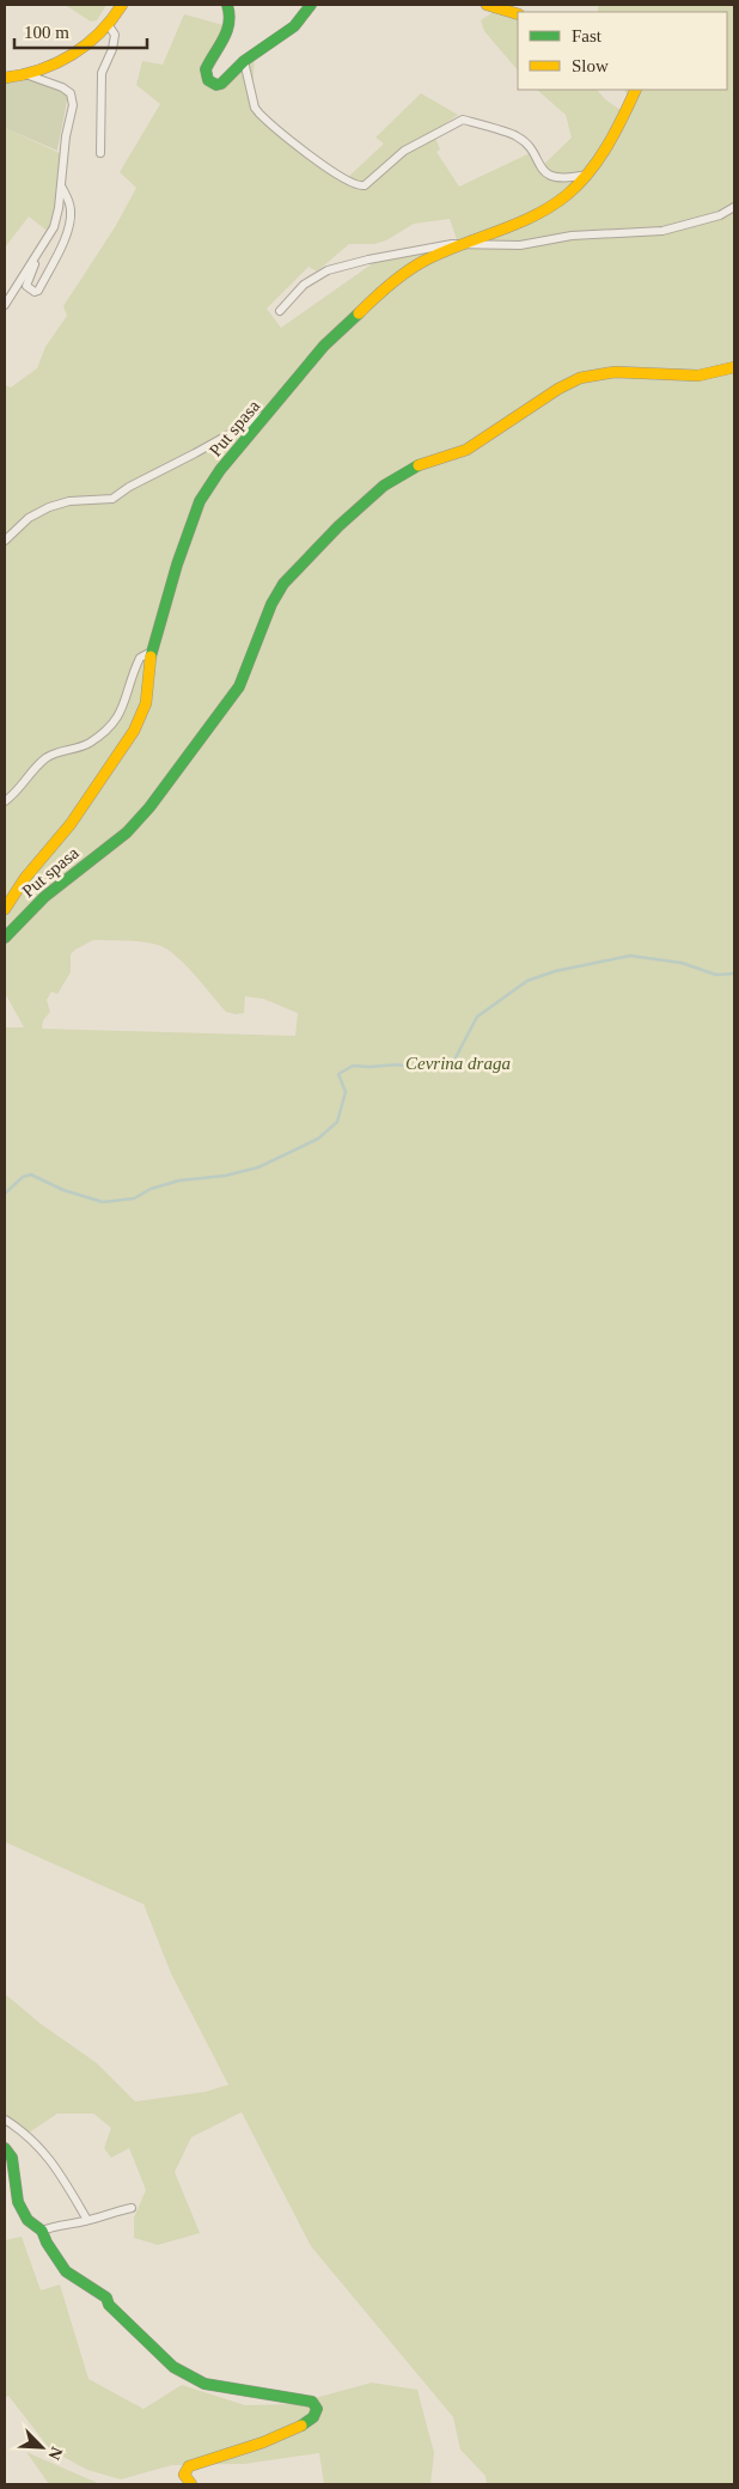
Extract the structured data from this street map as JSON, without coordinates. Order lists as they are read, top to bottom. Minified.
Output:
{"streets":{"street":["Put spasa"]},"parks":["Cevrina draga"],"legend":["Fast","Slow"],"scale_bar":"100 m","north":"bottom right"}
